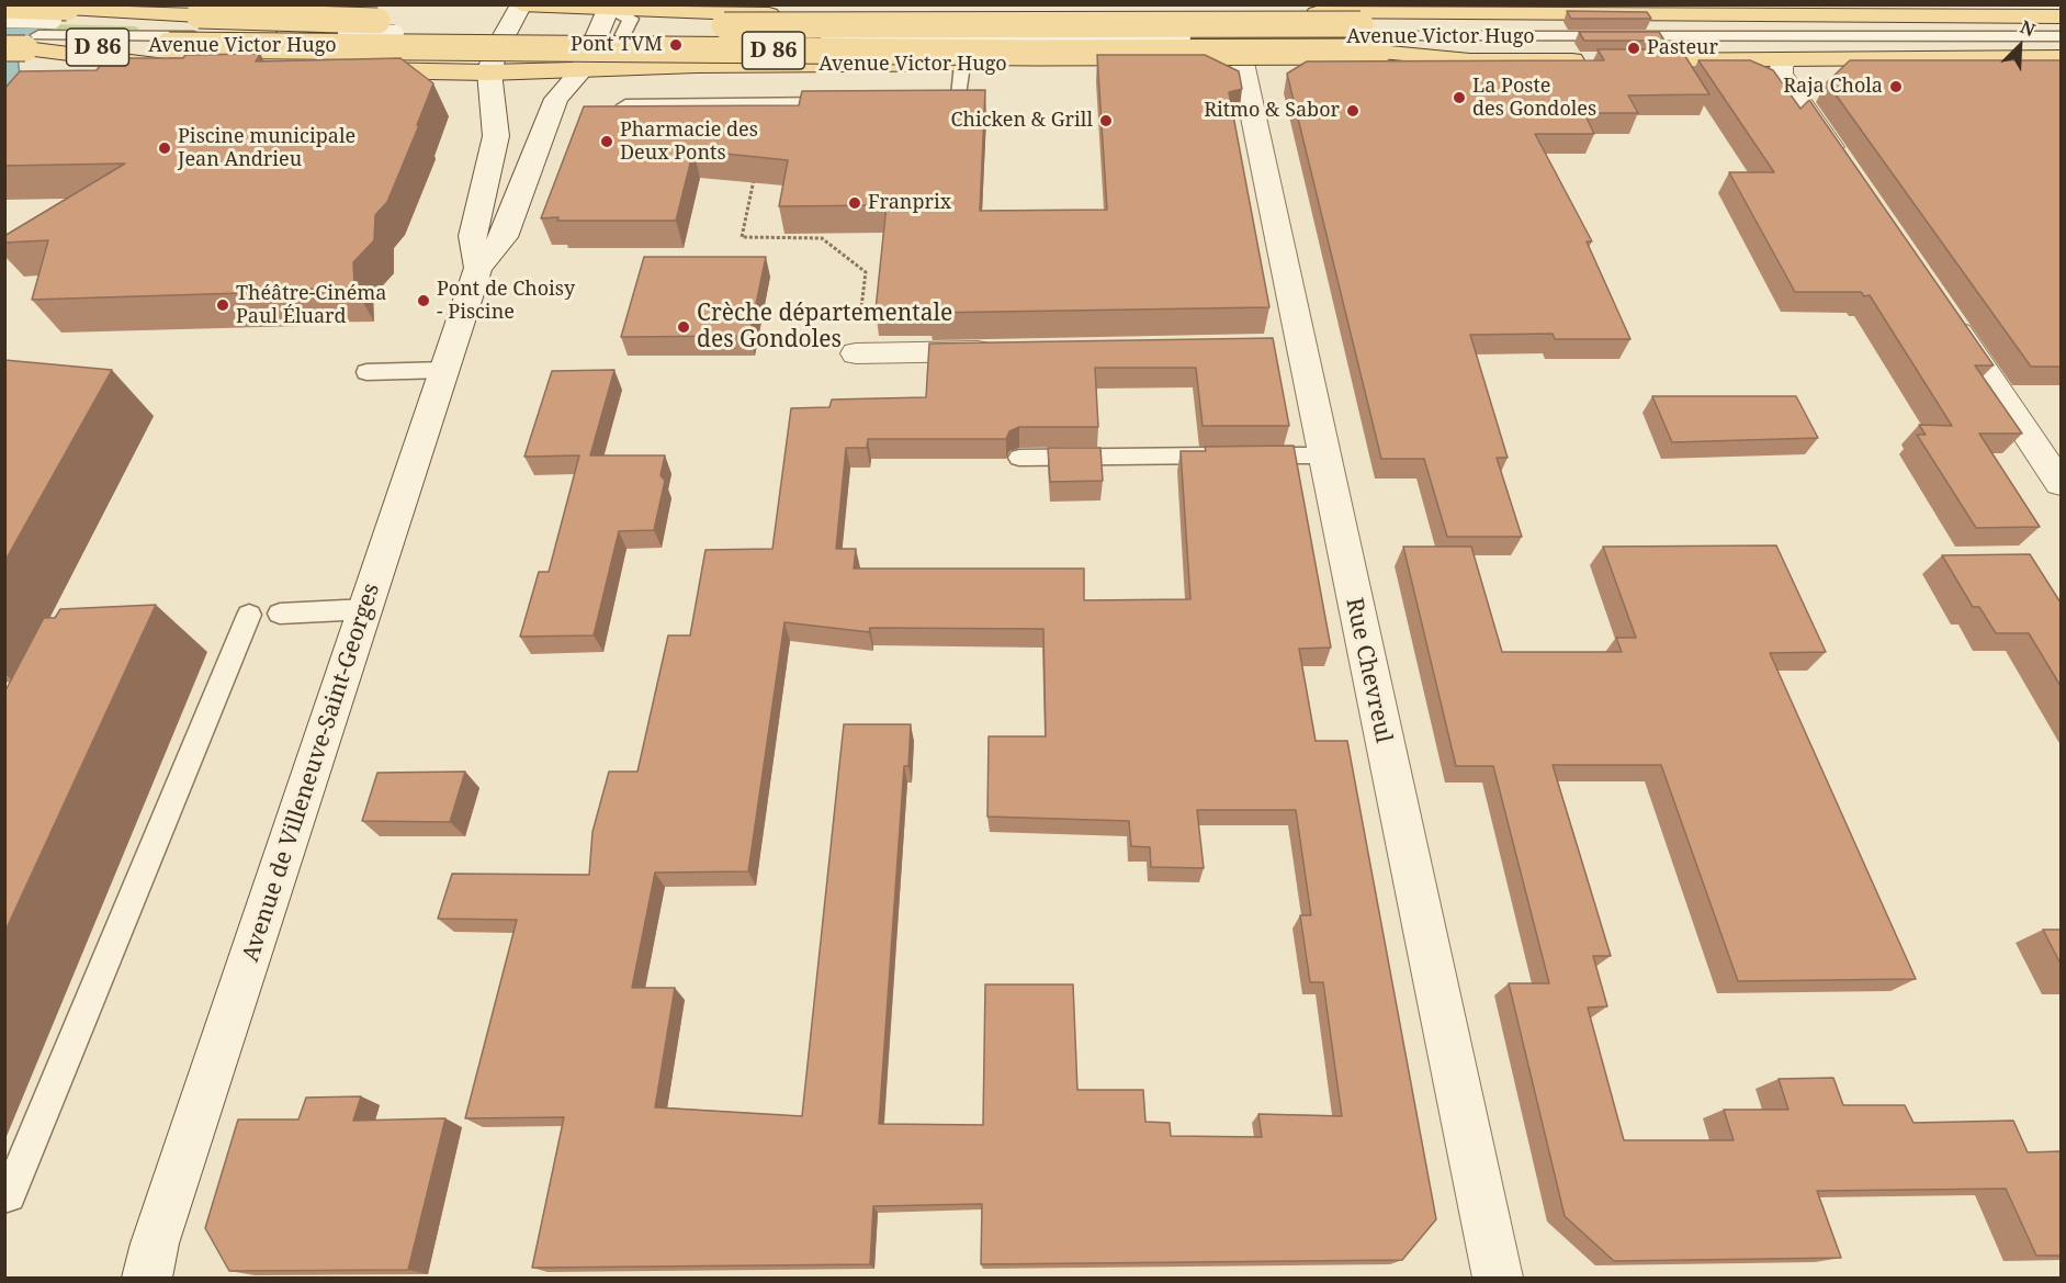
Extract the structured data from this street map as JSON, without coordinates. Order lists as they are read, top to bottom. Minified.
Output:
{"streets":{"main road":["Avenue Victor Hugo","D 86","Rue Chevreul","Avenue de Villeneuve-Saint-Georges"]},"crossings":[["Avenue Victor Hugo","D 86"],["Avenue Victor Hugo","Rue Chevreul"],["Avenue Victor Hugo","Avenue de Villeneuve-Saint-Georges"]],"places":["Pont TVM","Pasteur","Raja Chola","La Poste des Gondoles","Ritmo & Sabor","Chicken & Grill","Pharmacie des Deux Ponts","Piscine municipale Jean Andrieu","Franprix","Pont de Choisy - Piscine","Théâtre-Cinéma Paul Éluard","Crèche départementale des Gondoles"],"north":"top right"}
